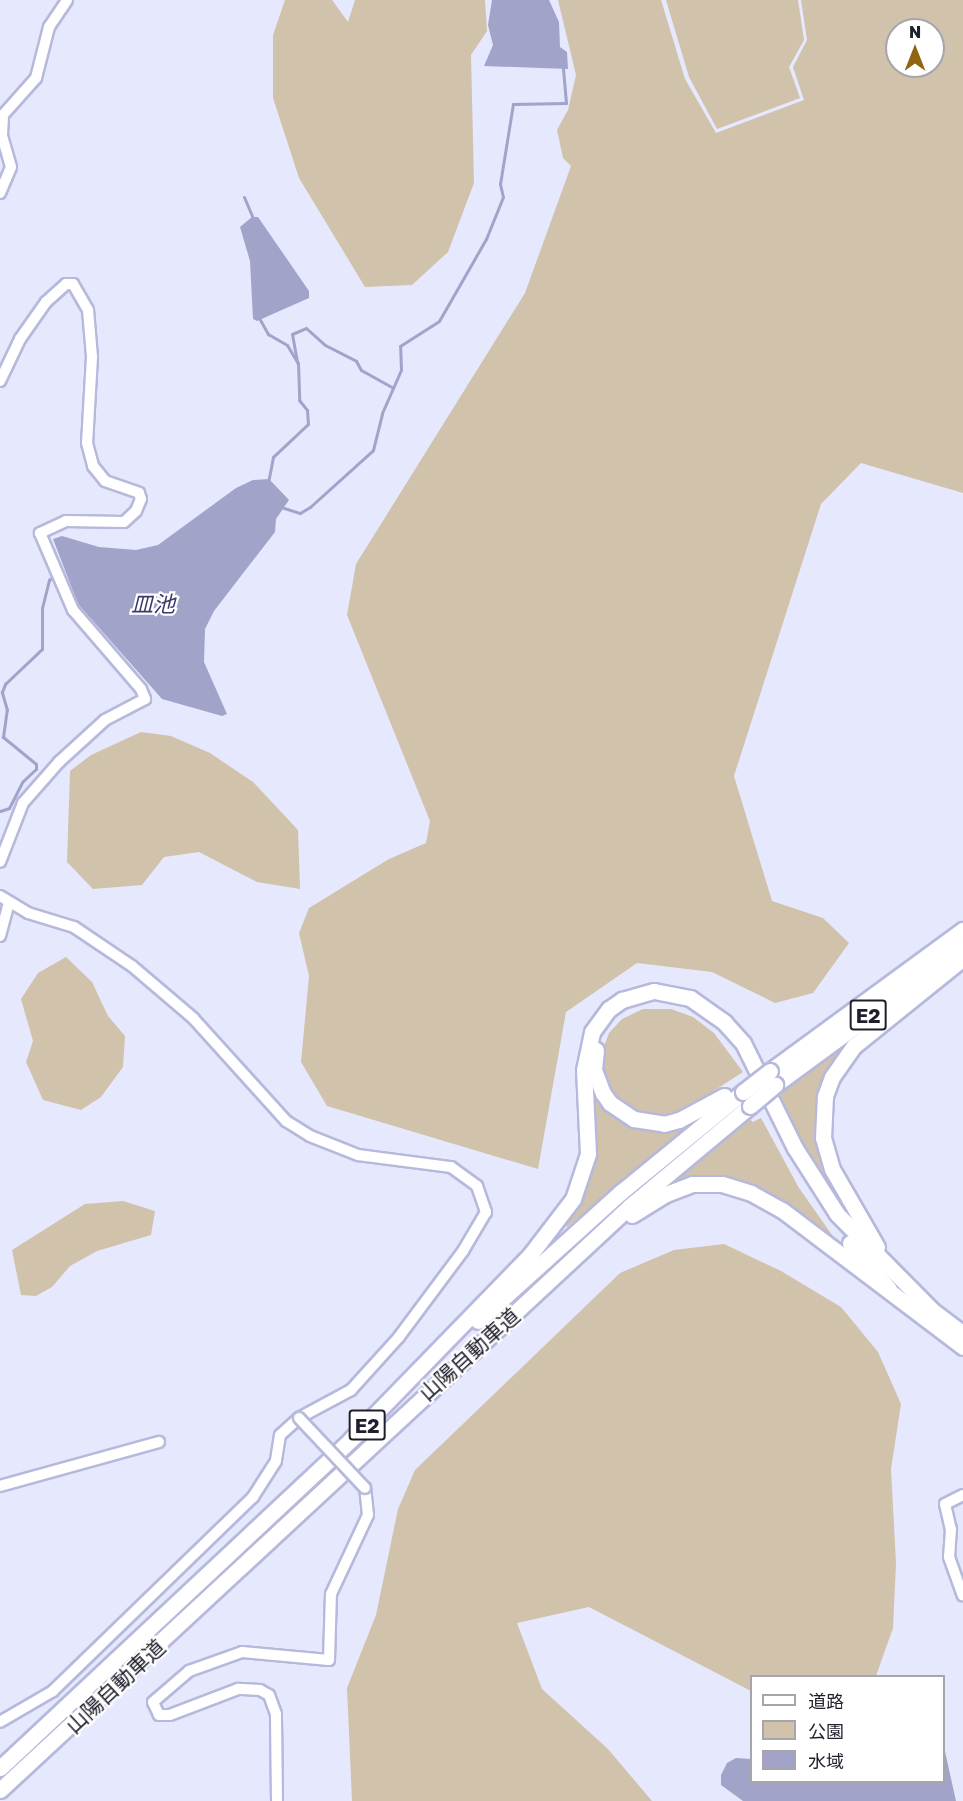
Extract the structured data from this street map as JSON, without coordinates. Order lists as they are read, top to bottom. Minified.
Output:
{"streets":{"highway":["E2","山陽自動車道"]},"water":["皿池"],"legend":["道路","公園","水域"],"north":"top"}
